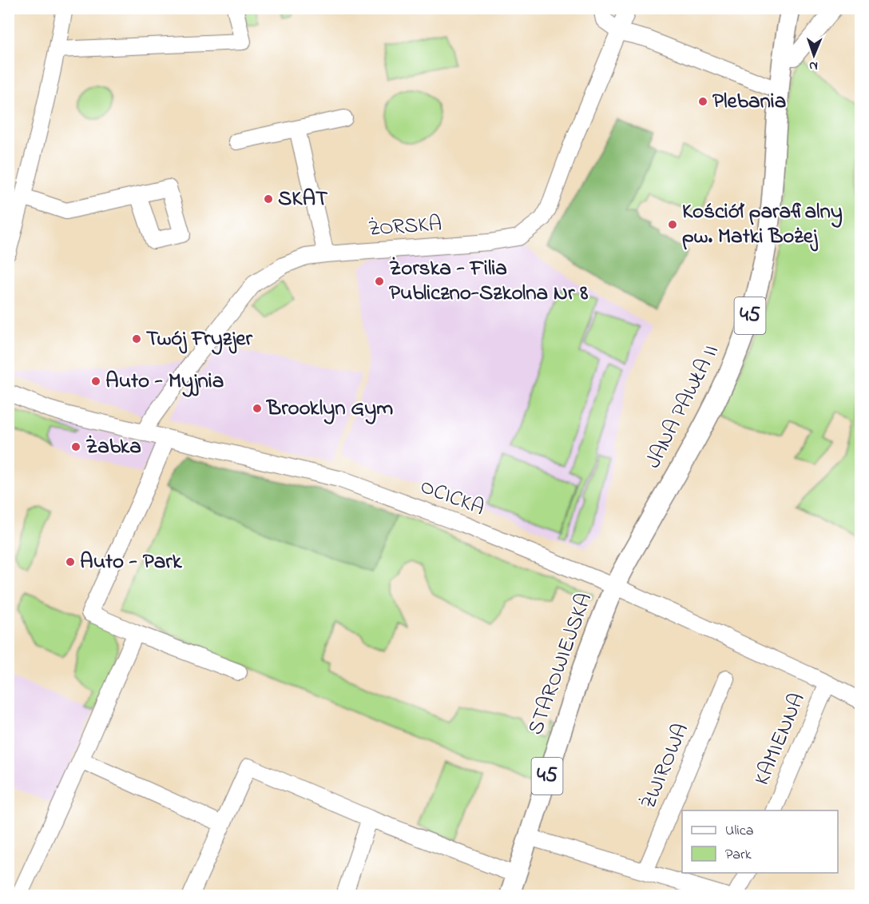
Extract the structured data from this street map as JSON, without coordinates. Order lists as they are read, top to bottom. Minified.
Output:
{"streets":{"main road":["45","JANA PAWŁA II","STAROWIEJSKA"],"street":["ŻORSKA","OCICKA","KAMIENNA","ŻWIROWA"]},"crossings":[["ŻORSKA","OCICKA"],["JANA PAWŁA II","OCICKA"],["JANA PAWŁA II","STAROWIEJSKA"],["OCICKA","STAROWIEJSKA"],["OCICKA","KAMIENNA"]],"places":["Plebania","SKAT","Kościół parafialny pw. Matki Bożej","Żorska - Filia Publiczno-Szkolna Nr 8","Twój Fryzjer","Auto - Myjnia","Brooklyn Gym","Żabka","Auto - Park"],"legend":["Ulica","Park"],"north":"bottom"}
